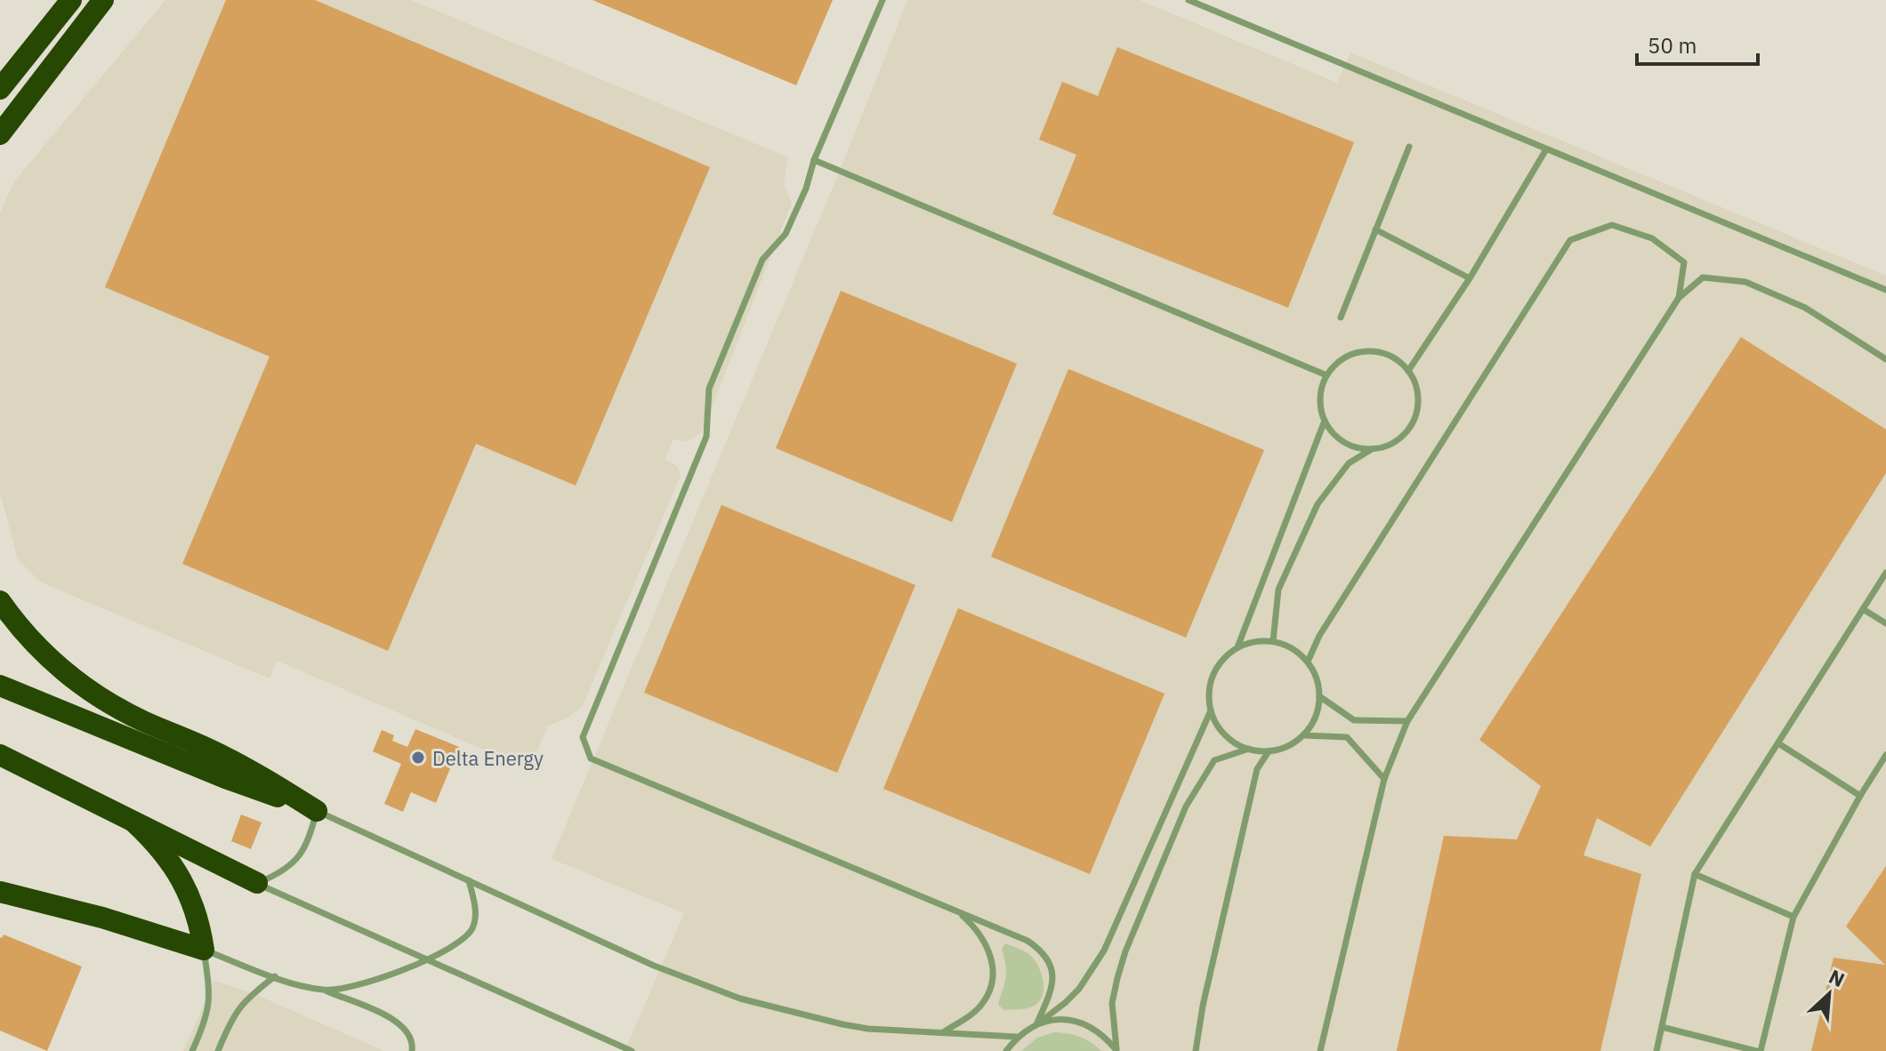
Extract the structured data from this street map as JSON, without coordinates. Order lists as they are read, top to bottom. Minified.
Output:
{"places":["Delta Energy"],"scale_bar":"50 m","north":"top right"}
